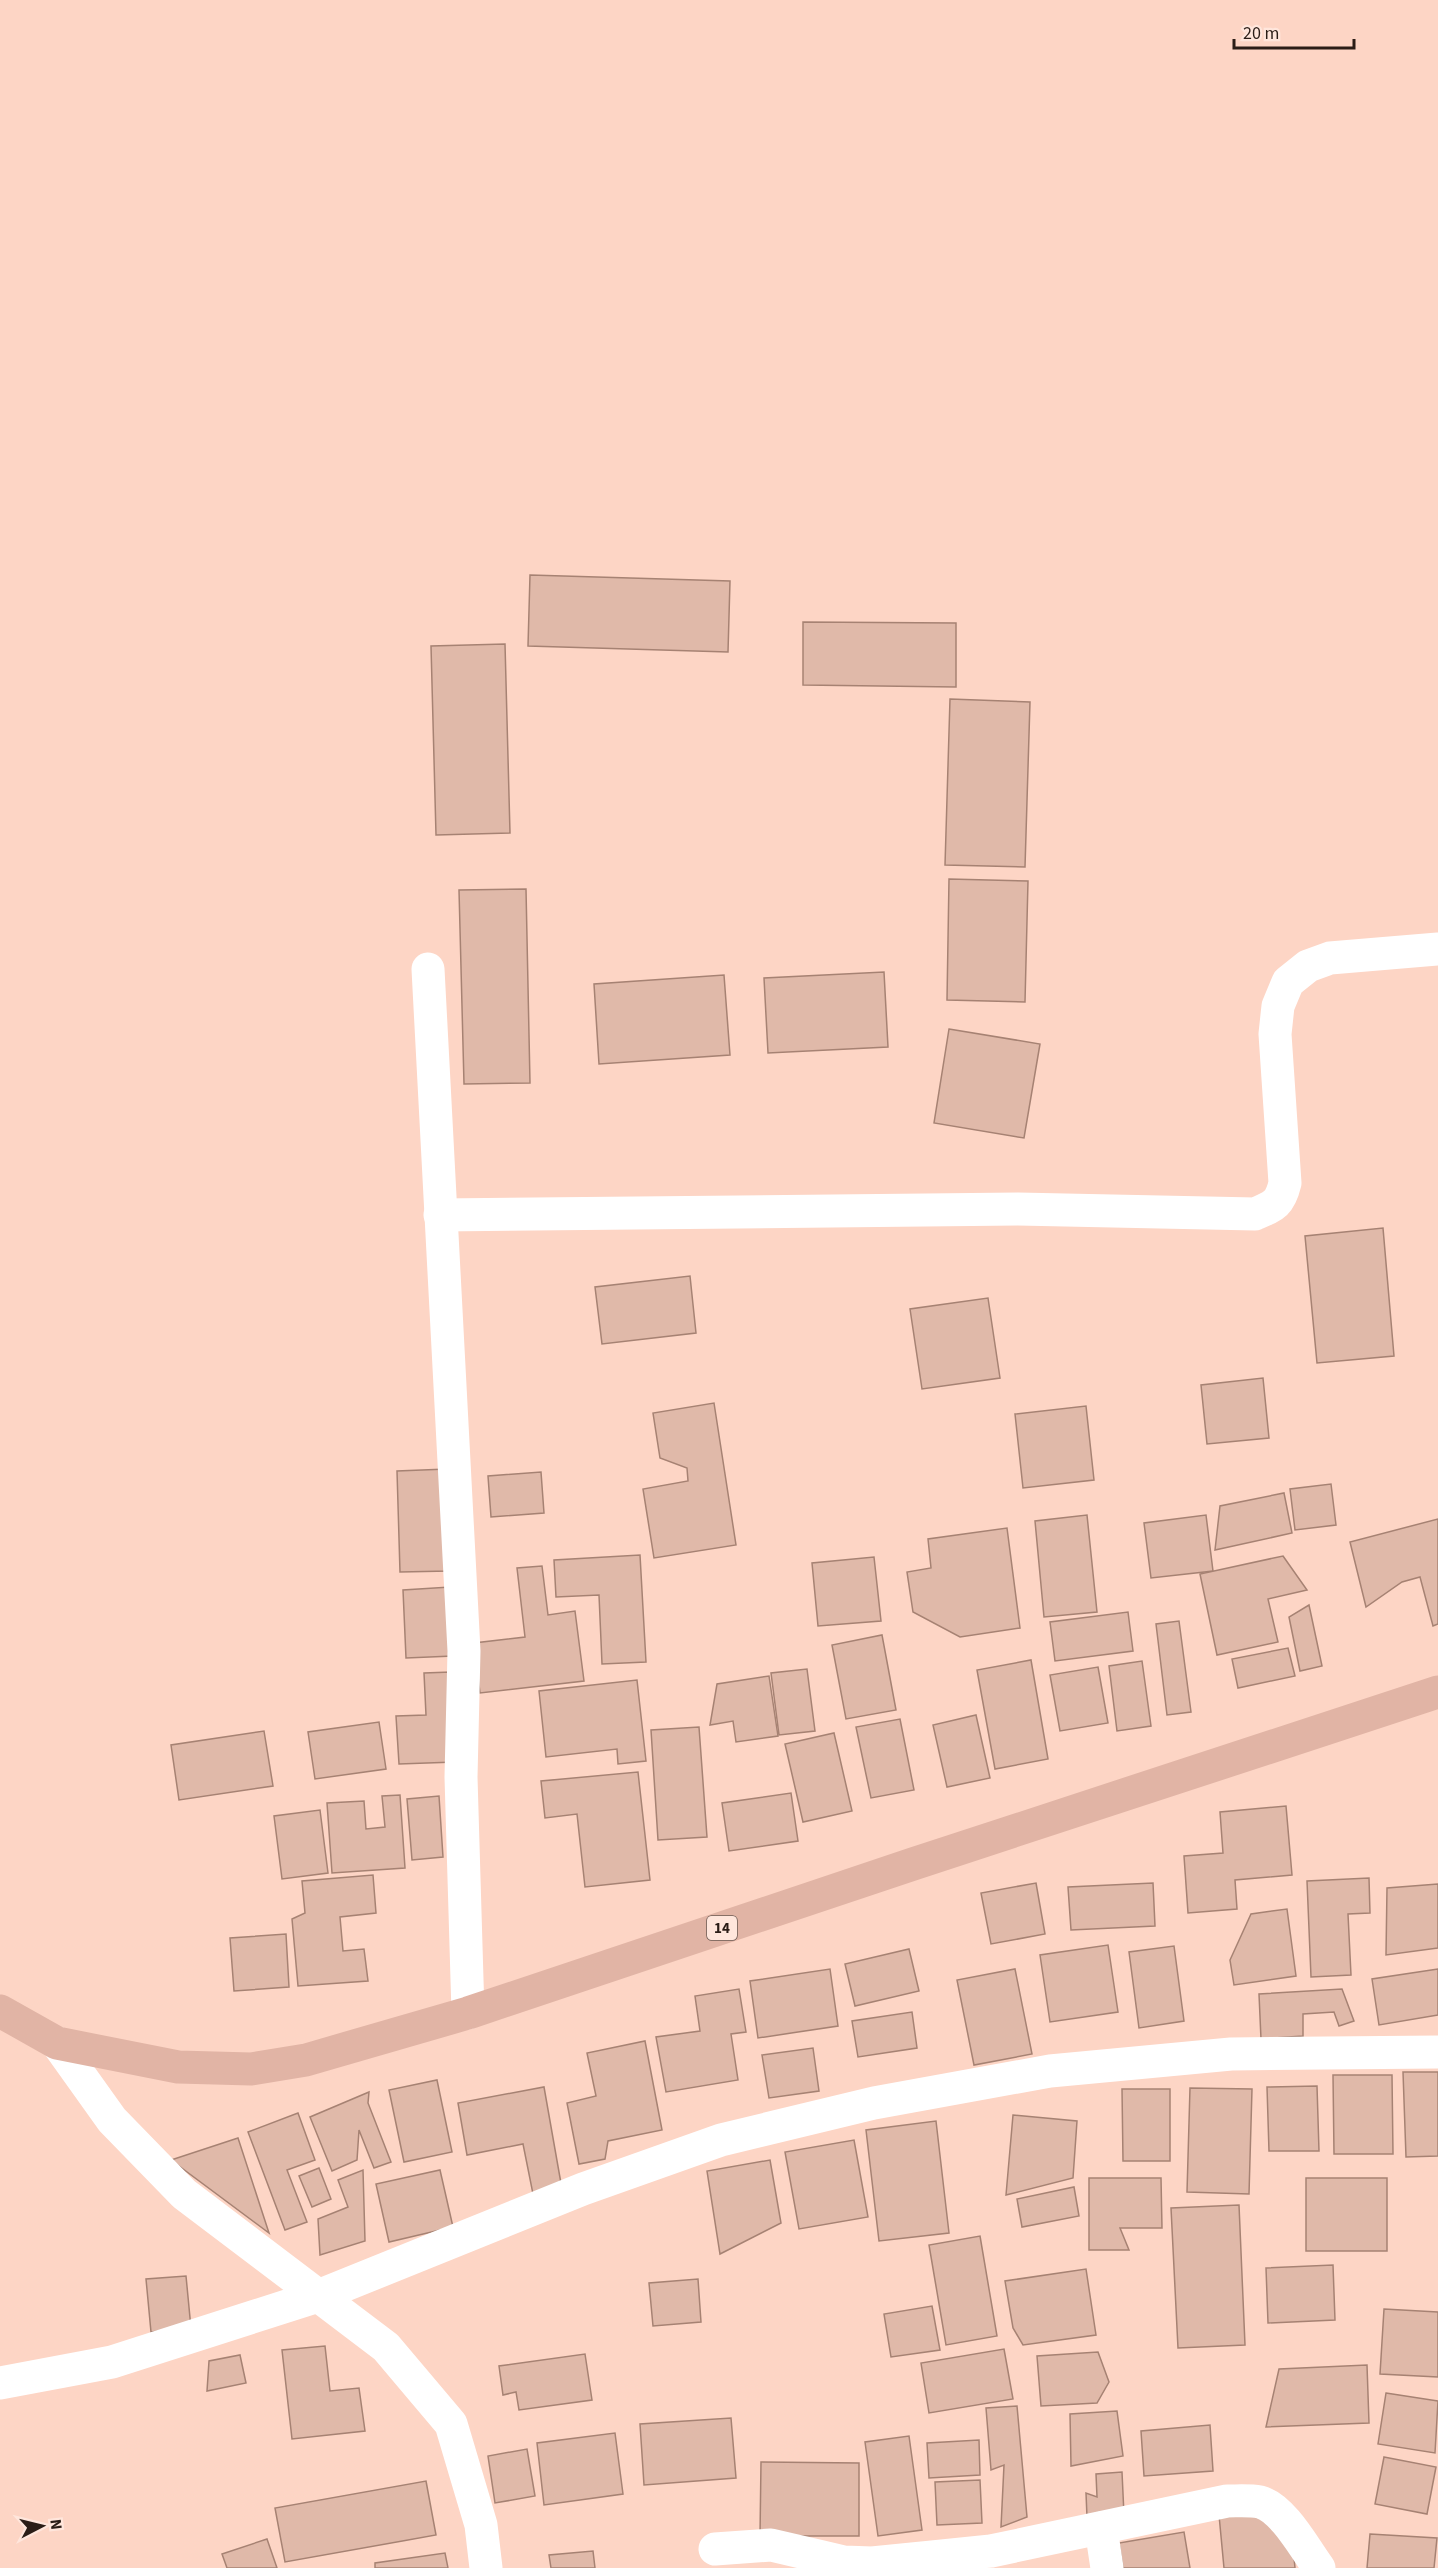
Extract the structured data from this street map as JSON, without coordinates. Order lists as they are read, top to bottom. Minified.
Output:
{"streets":{"highway":["14"]},"scale_bar":"20 m","north":"right"}
